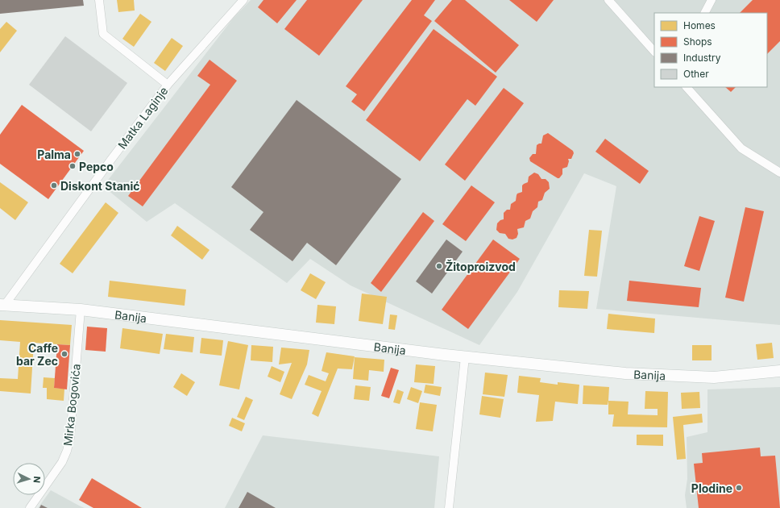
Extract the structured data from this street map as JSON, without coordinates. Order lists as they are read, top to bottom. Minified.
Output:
{"streets":{"main road":["Banija"],"street":["Matka Laginje","Mirka Bogovića"]},"crossings":[["Matka Laginje","Banija"],["Banija","Mirka Bogovića"]],"places":["Palma","Pepco","Diskont Stanić","Žitoproizvod","Caffe bar Zec","Plodine"],"legend":["Homes","Shops","Industry","Other"],"north":"right"}
